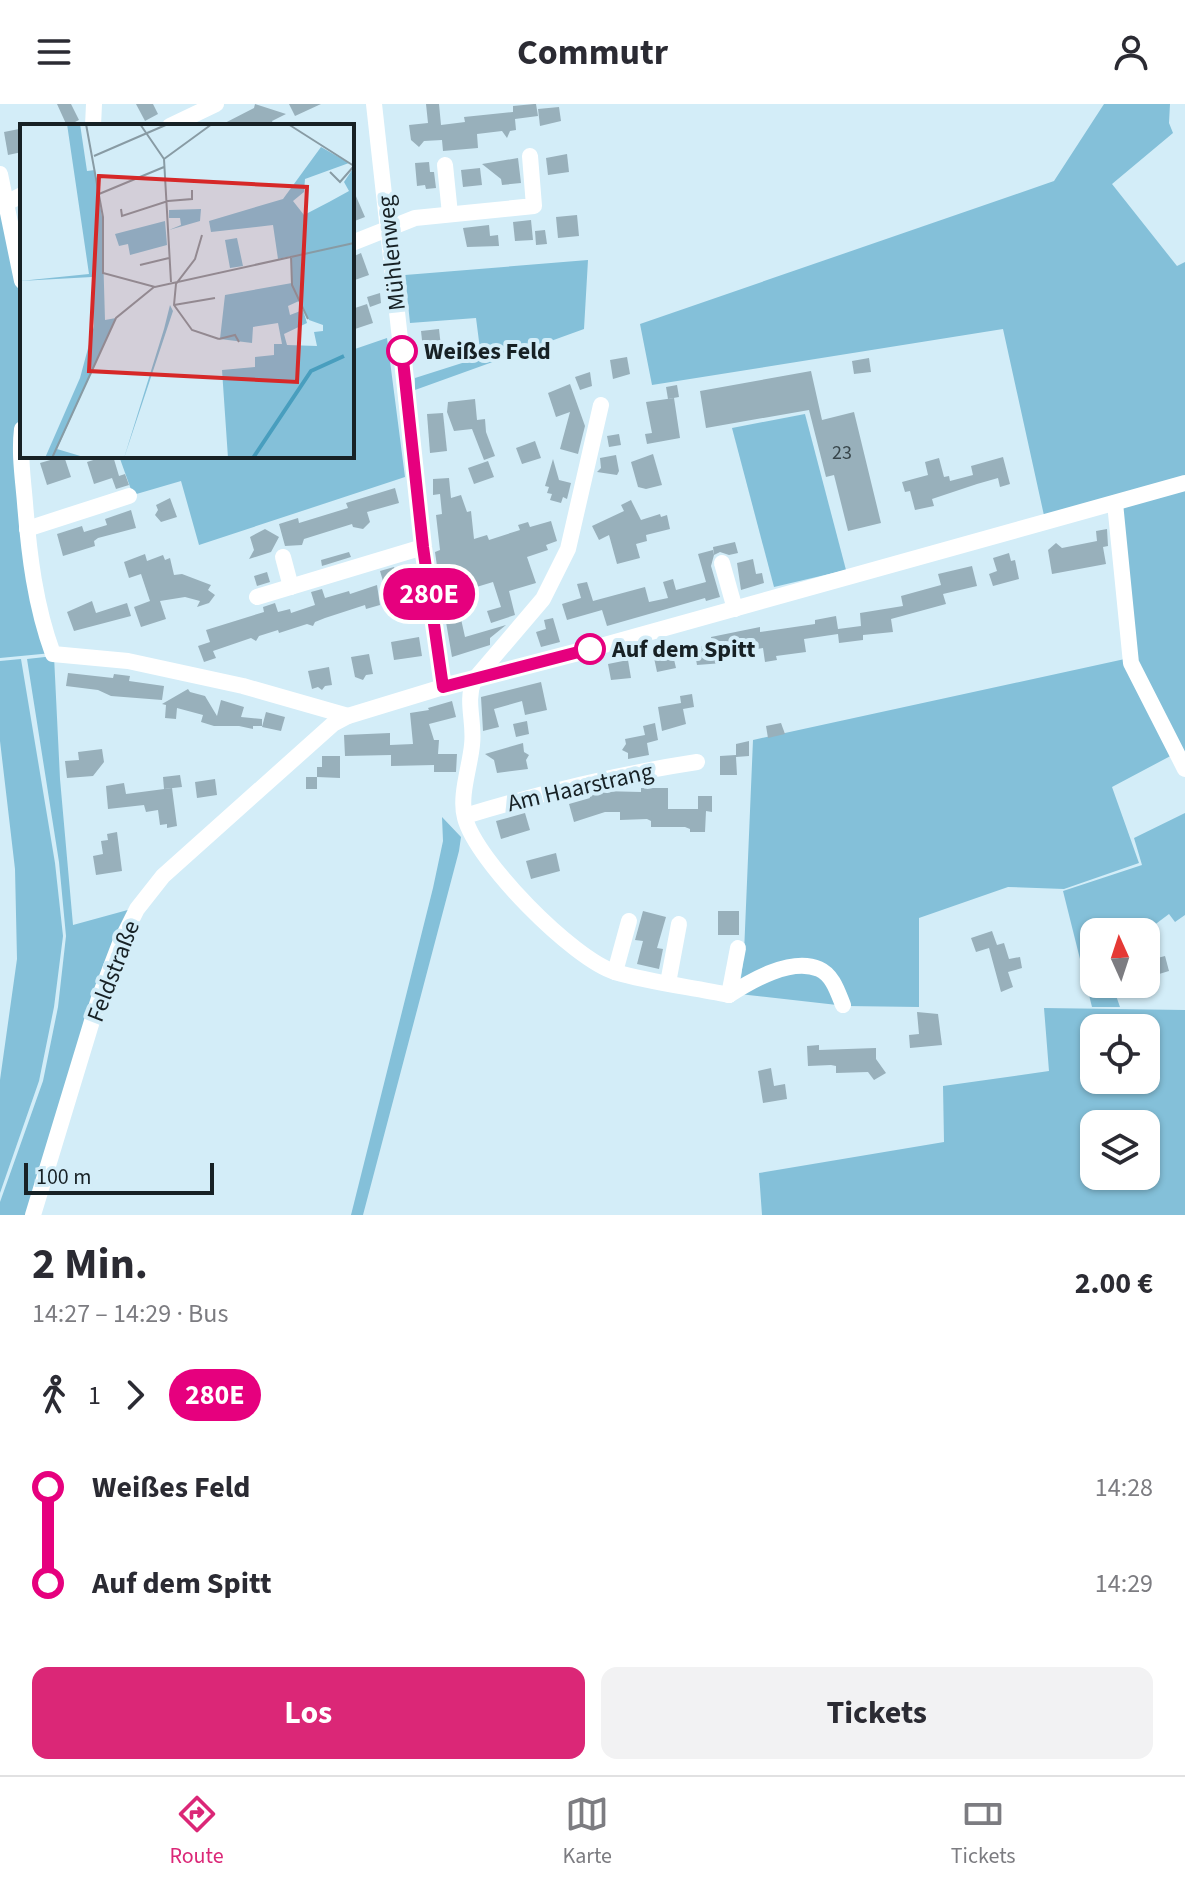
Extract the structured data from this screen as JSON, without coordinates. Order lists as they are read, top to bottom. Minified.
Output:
{"streets":{"street":["Mühlenweg","Am Haarstrang","Feldstraße"]},"places":["Weißes Feld","Auf dem Spitt"],"lines":["bus line 280E"],"house_numbers":["23"],"scale_bar":"100 m","north":"top","page":{"header":"Commutr","on_map":"280E","scale":"100 m","heading":["2 Min.","14:27 – 14:29 · Bus","2.00 €"],"legs":["1","280E"],"list":[{"name":"Weißes Feld","value":"14:28"},{"name":"Auf dem Spitt","value":"14:29"}],"buttons":["Los","Tickets"],"tabs":["Route","Karte","Tickets"]}}
